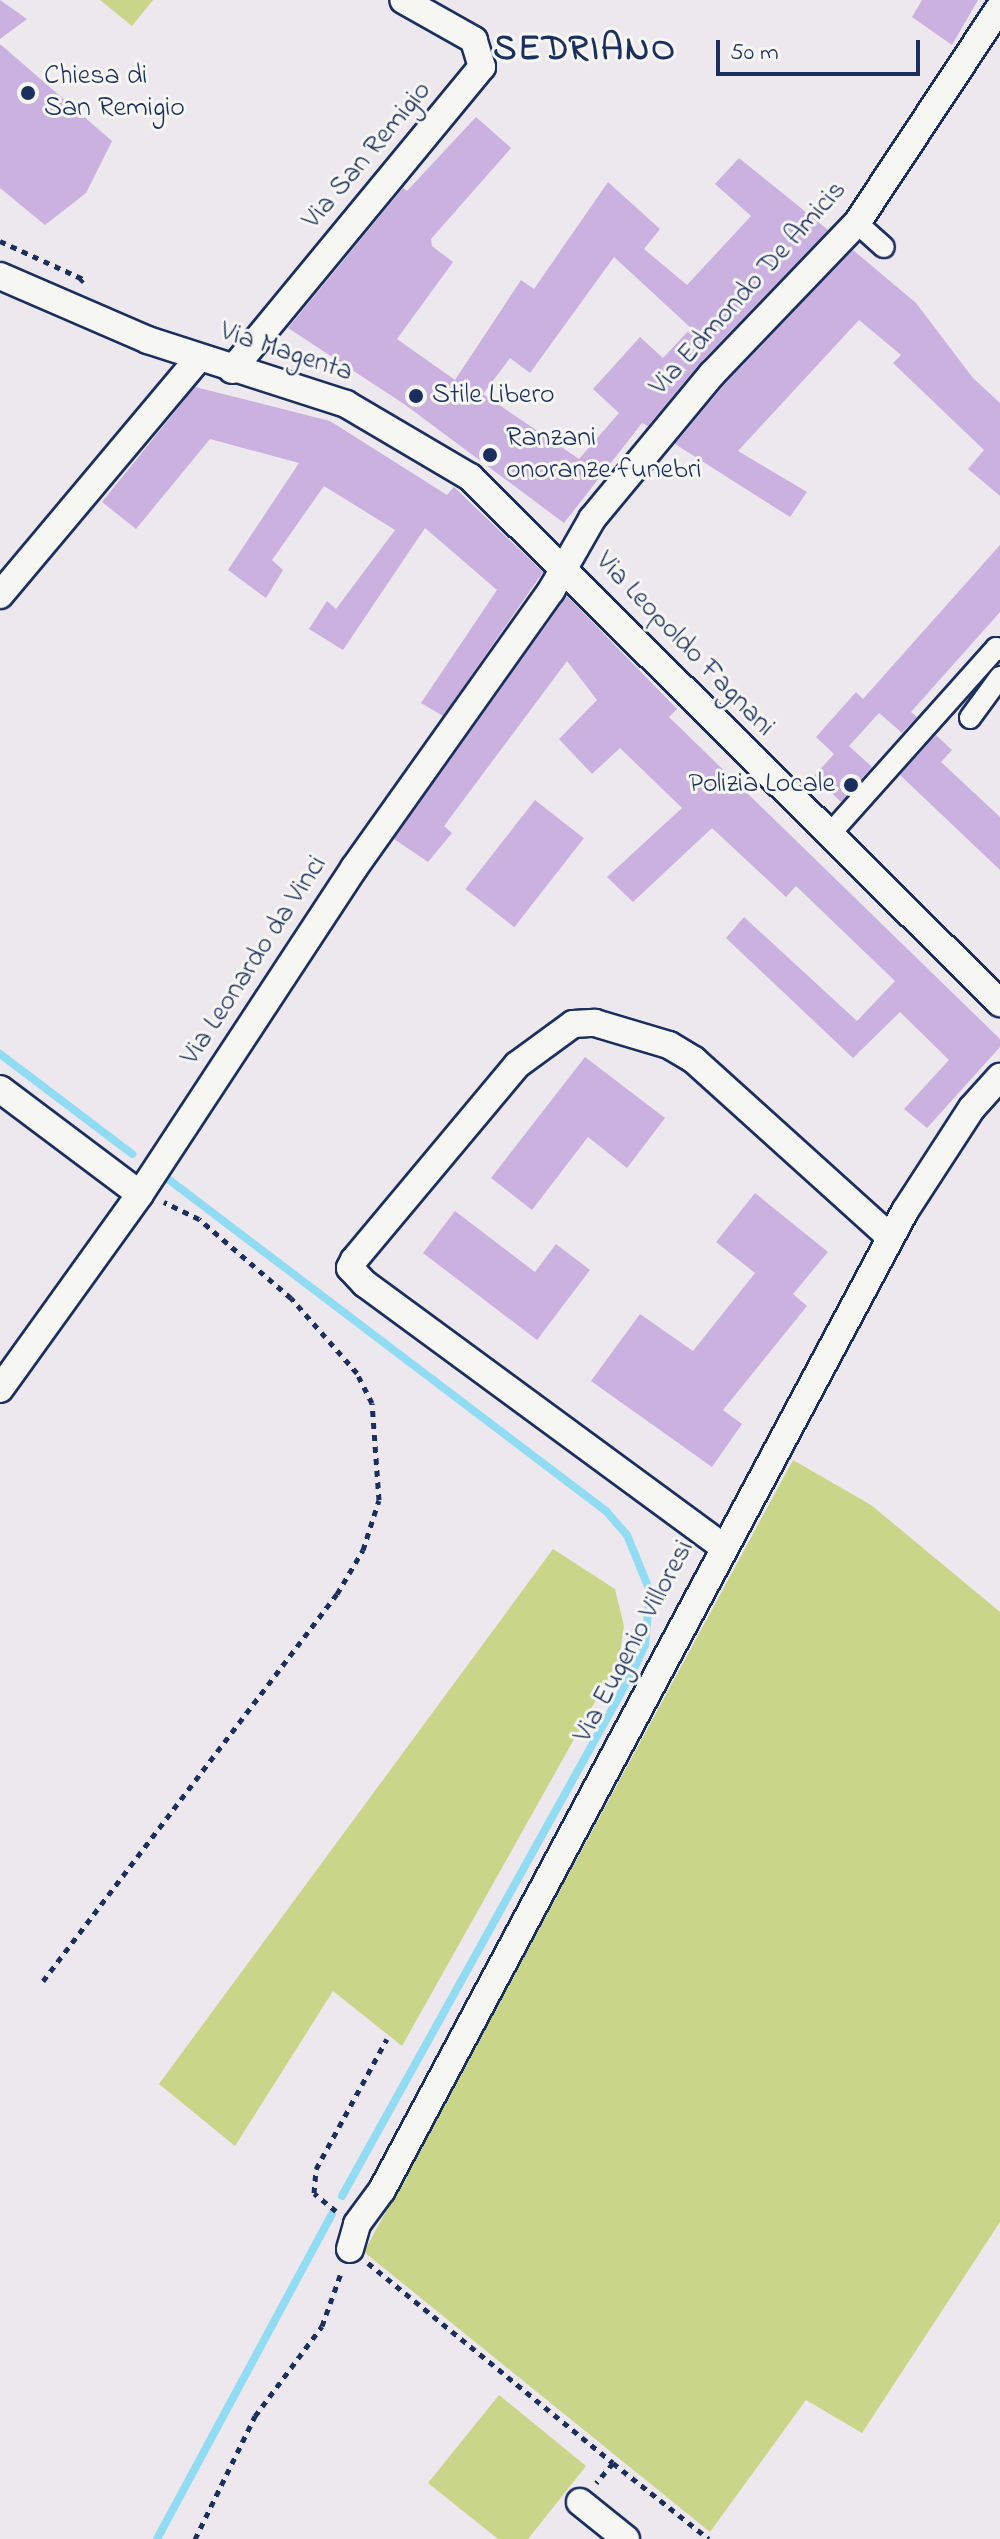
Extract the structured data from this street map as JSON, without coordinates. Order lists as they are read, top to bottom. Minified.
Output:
{"streets":{"street":["Via San Remigio","Via Edmondo De Amicis","Via Magenta","Via Leopoldo Fagnani","Via Leonardo da Vinci","Via Eugenio Villoresi"]},"crossings":[["Via San Remigio","Via Magenta"],["Via Edmondo De Amicis","Via Magenta"],["Via Edmondo De Amicis","Via Leopoldo Fagnani"],["Via Edmondo De Amicis","Via Leonardo da Vinci"],["Via Magenta","Via Leopoldo Fagnani"],["Via Magenta","Via Leonardo da Vinci"],["Via Leopoldo Fagnani","Via Leonardo da Vinci"]],"districts":["SEDRIANO"],"places":["Chiesa di San Remigio","Stile Libero","Ranzani onoranze funebri","Polizia Locale"],"scale_bar":"50 m"}
